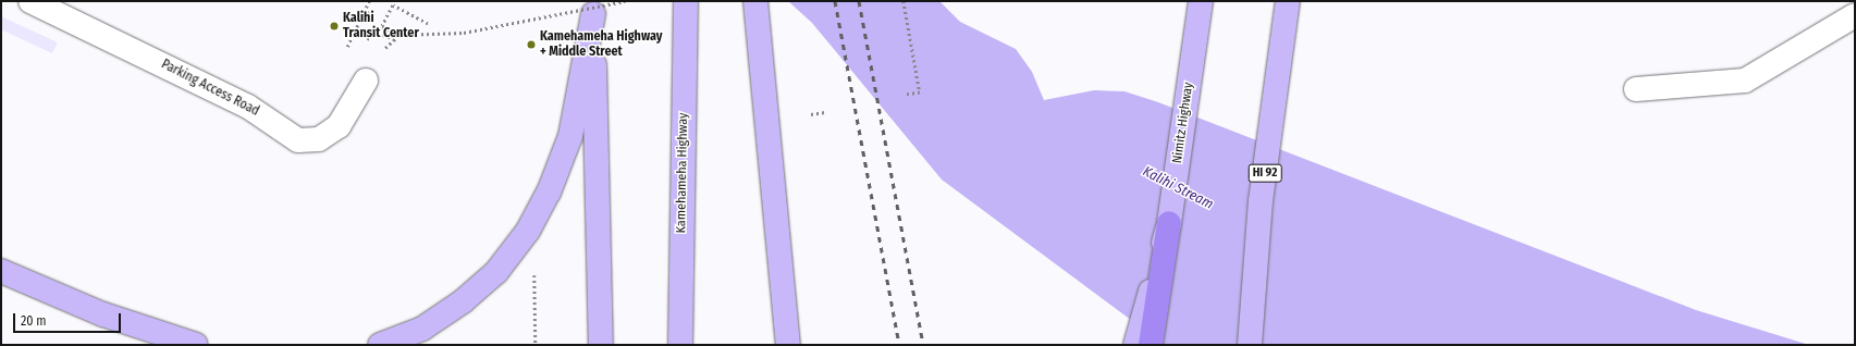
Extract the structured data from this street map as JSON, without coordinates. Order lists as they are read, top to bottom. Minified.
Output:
{"streets":{"main road":["Nimitz Highway","Kamehameha Highway","HI 92"],"lane":["Parking Access Road"]},"water":["Kalihi Stream"],"places":["Kalihi Transit Center","Kamehameha Highway + Middle Street"],"scale_bar":"20 m"}
